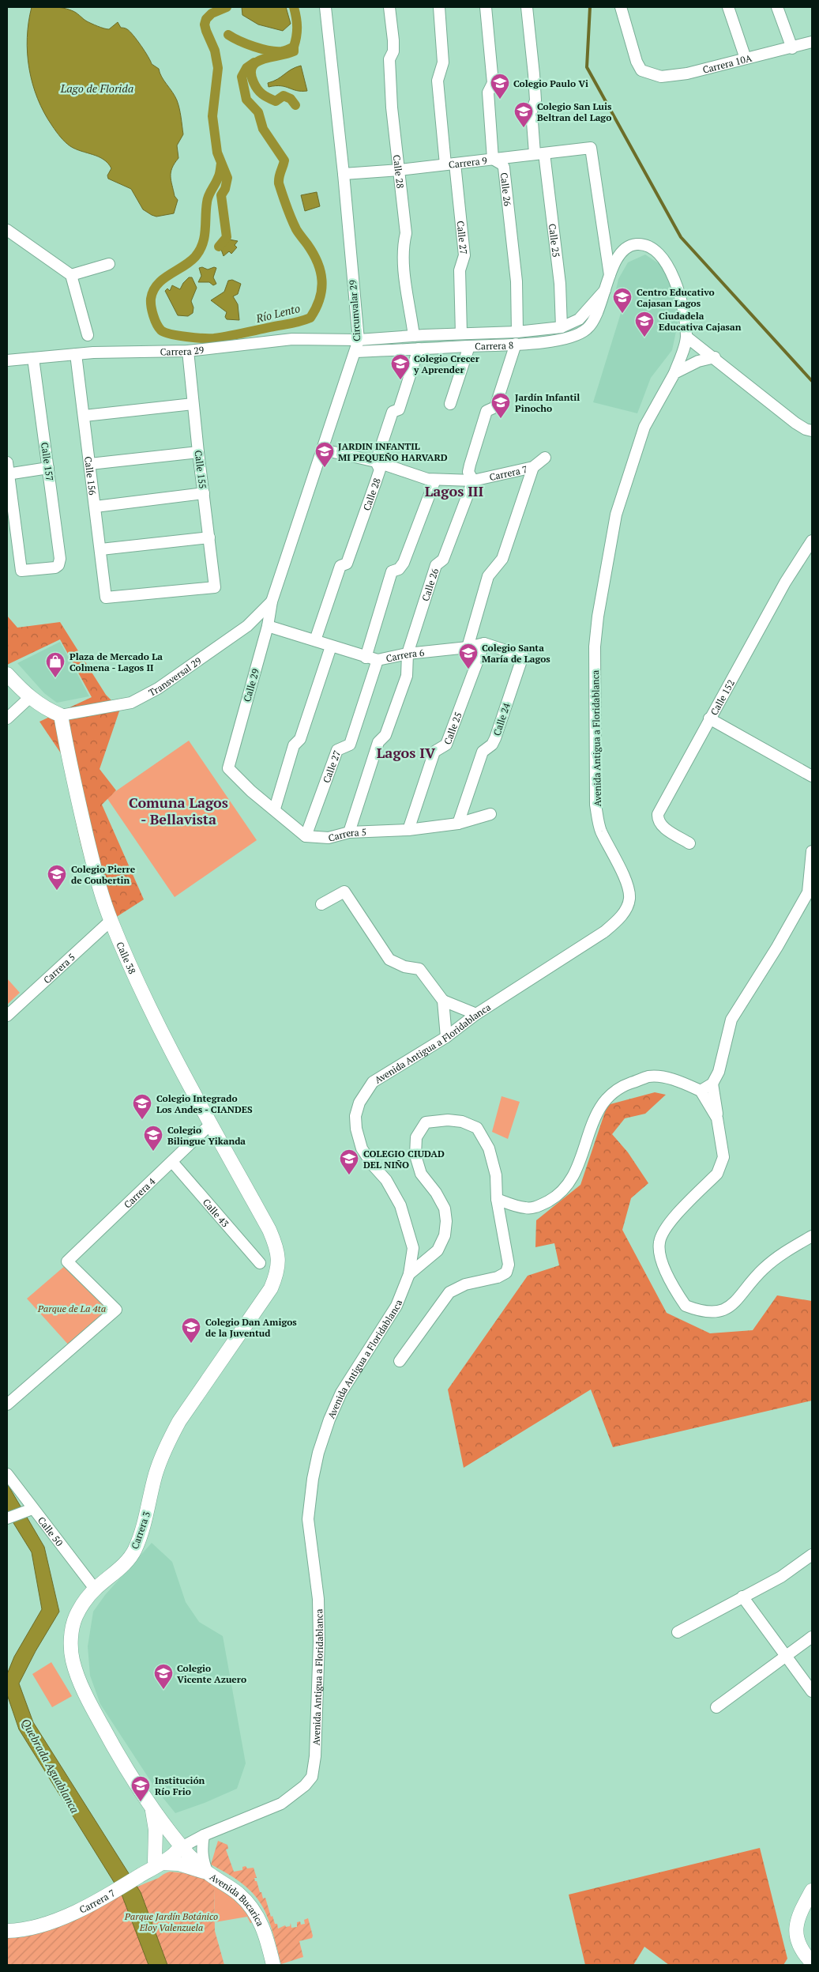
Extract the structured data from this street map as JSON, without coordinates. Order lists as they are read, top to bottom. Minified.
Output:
{"streets":{"main road":["Carrera 7","Calle 38","Carrera 3","Avenida Bucarica"],"street":["Carrera 10A","Carrera 9","Calle 28","Calle 26","Calle 27","Calle 25","Circunvalar 29","Carrera 8","Carrera 29","Calle 157","Calle 155","Calle 156","Carrera 6","Transversal 29","Calle 29","Calle 152","Calle 24","Avenida Antigua a Floridablanca","Carrera 5","Carrera 4","Calle 43","Calle 50"]},"crossings":[["Carrera 9","Calle 28"],["Carrera 9","Calle 26"],["Carrera 9","Calle 27"],["Carrera 9","Calle 25"],["Carrera 9","Circunvalar 29"],["Carrera 9","Carrera 8"],["Calle 28","Carrera 8"],["Calle 28","Carrera 7"],["Calle 28","Carrera 6"],["Calle 26","Carrera 8"],["Calle 26","Carrera 7"],["Calle 26","Carrera 6"],["Calle 26","Carrera 5"],["Calle 27","Carrera 8"],["Calle 27","Carrera 6"],["Calle 27","Carrera 5"],["Calle 25","Carrera 8"],["Calle 25","Carrera 6"],["Calle 25","Calle 24"],["Calle 25","Carrera 5"],["Circunvalar 29","Carrera 8"],["Circunvalar 29","Carrera 29"],["Circunvalar 29","Carrera 7"],["Circunvalar 29","Transversal 29"],["Circunvalar 29","Calle 29"],["Carrera 8","Carrera 29"],["Carrera 8","Avenida Antigua a Floridablanca"],["Carrera 29","Calle 157"],["Carrera 29","Calle 155"],["Carrera 29","Calle 156"],["Calle 155","Calle 156"],["Carrera 7","Avenida Antigua a Floridablanca"],["Carrera 7","Carrera 3"],["Carrera 7","Avenida Bucarica"],["Carrera 6","Calle 29"],["Carrera 6","Calle 24"],["Transversal 29","Calle 29"],["Transversal 29","Calle 38"],["Calle 24","Carrera 5"],["Avenida Antigua a Floridablanca","Carrera 3"],["Avenida Antigua a Floridablanca","Avenida Bucarica"],["Carrera 5","Calle 38"],["Calle 38","Carrera 4"],["Calle 38","Carrera 3"],["Carrera 4","Calle 43"],["Carrera 3","Calle 50"],["Carrera 3","Avenida Bucarica"]],"districts":["Lagos III","Lagos IV","Comuna Lagos - Bellavista"],"water":["Lago de Florida","Río Lento","Quebrada Aguablanca"],"parks":["Parque de La 4ta","Parque Jardín Botánico Eloy Valenzuela"],"places":{"school or university":["Colegio Paulo Vi","Colegio San Luis Beltran del Lago","Centro Educativo Cajasan Lagos","Ciudadela Educativa Cajasan","Colegio Crecer y Aprender","Jardín Infantil Pinocho","JARDIN INFANTIL MI PEQUEÑO HARVARD","Colegio Santa María de Lagos","Colegio Pierre de Coubertin","Colegio Integrado Los Andes - CIANDES","Colegio Bilingue Yikanda","COLEGIO CIUDAD DEL NIÑO","Colegio Dan Amigos de la Juventud","Colegio Vicente Azuero","Institución Río Frio"],"shop":["Plaza de Mercado La Colmena - Lagos II"]}}
